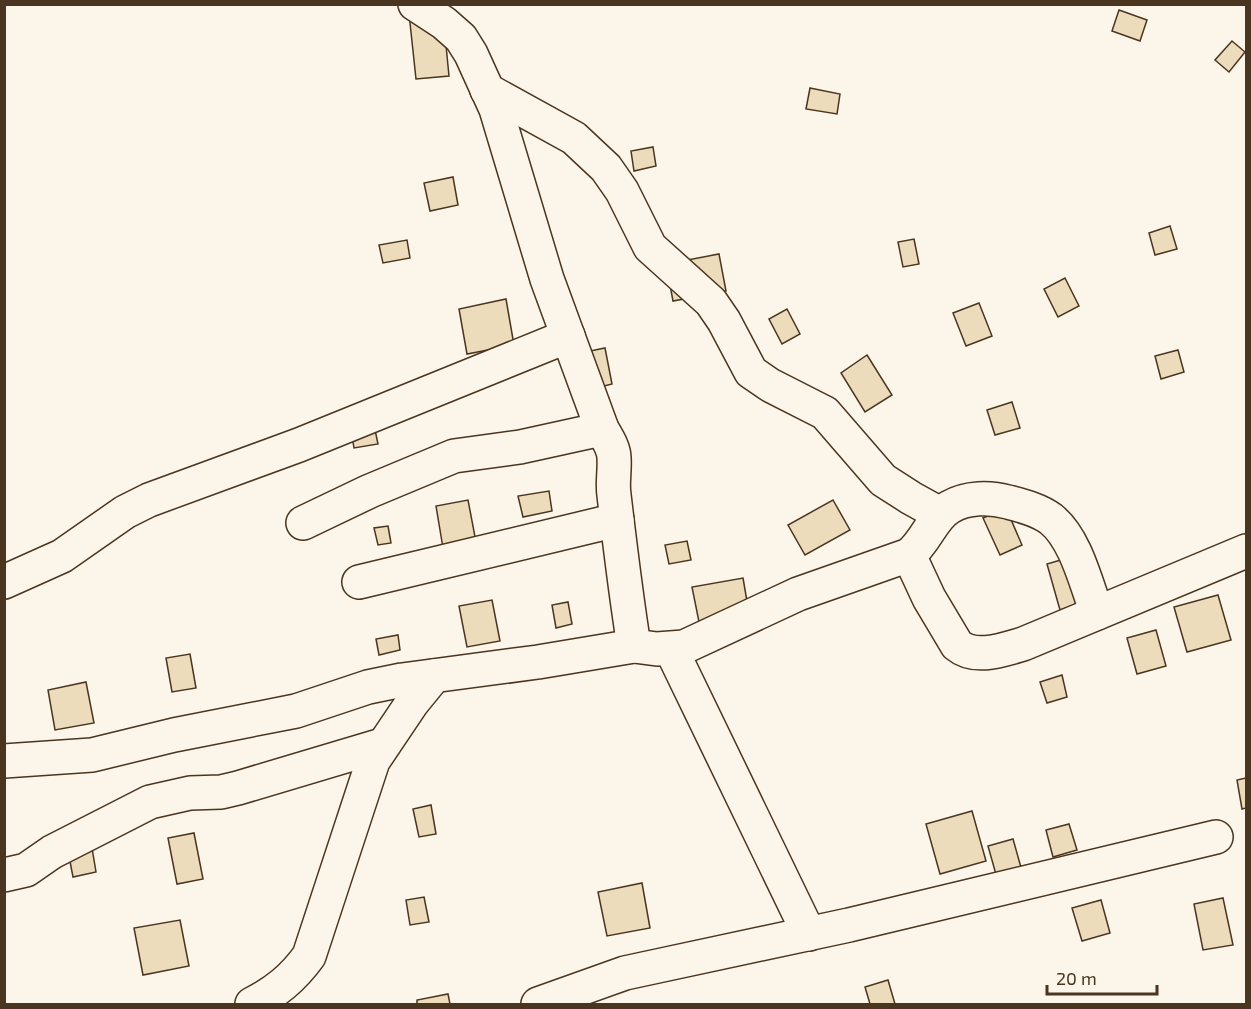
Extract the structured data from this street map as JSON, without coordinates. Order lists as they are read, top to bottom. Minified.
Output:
{"scale_bar":"20 m"}
